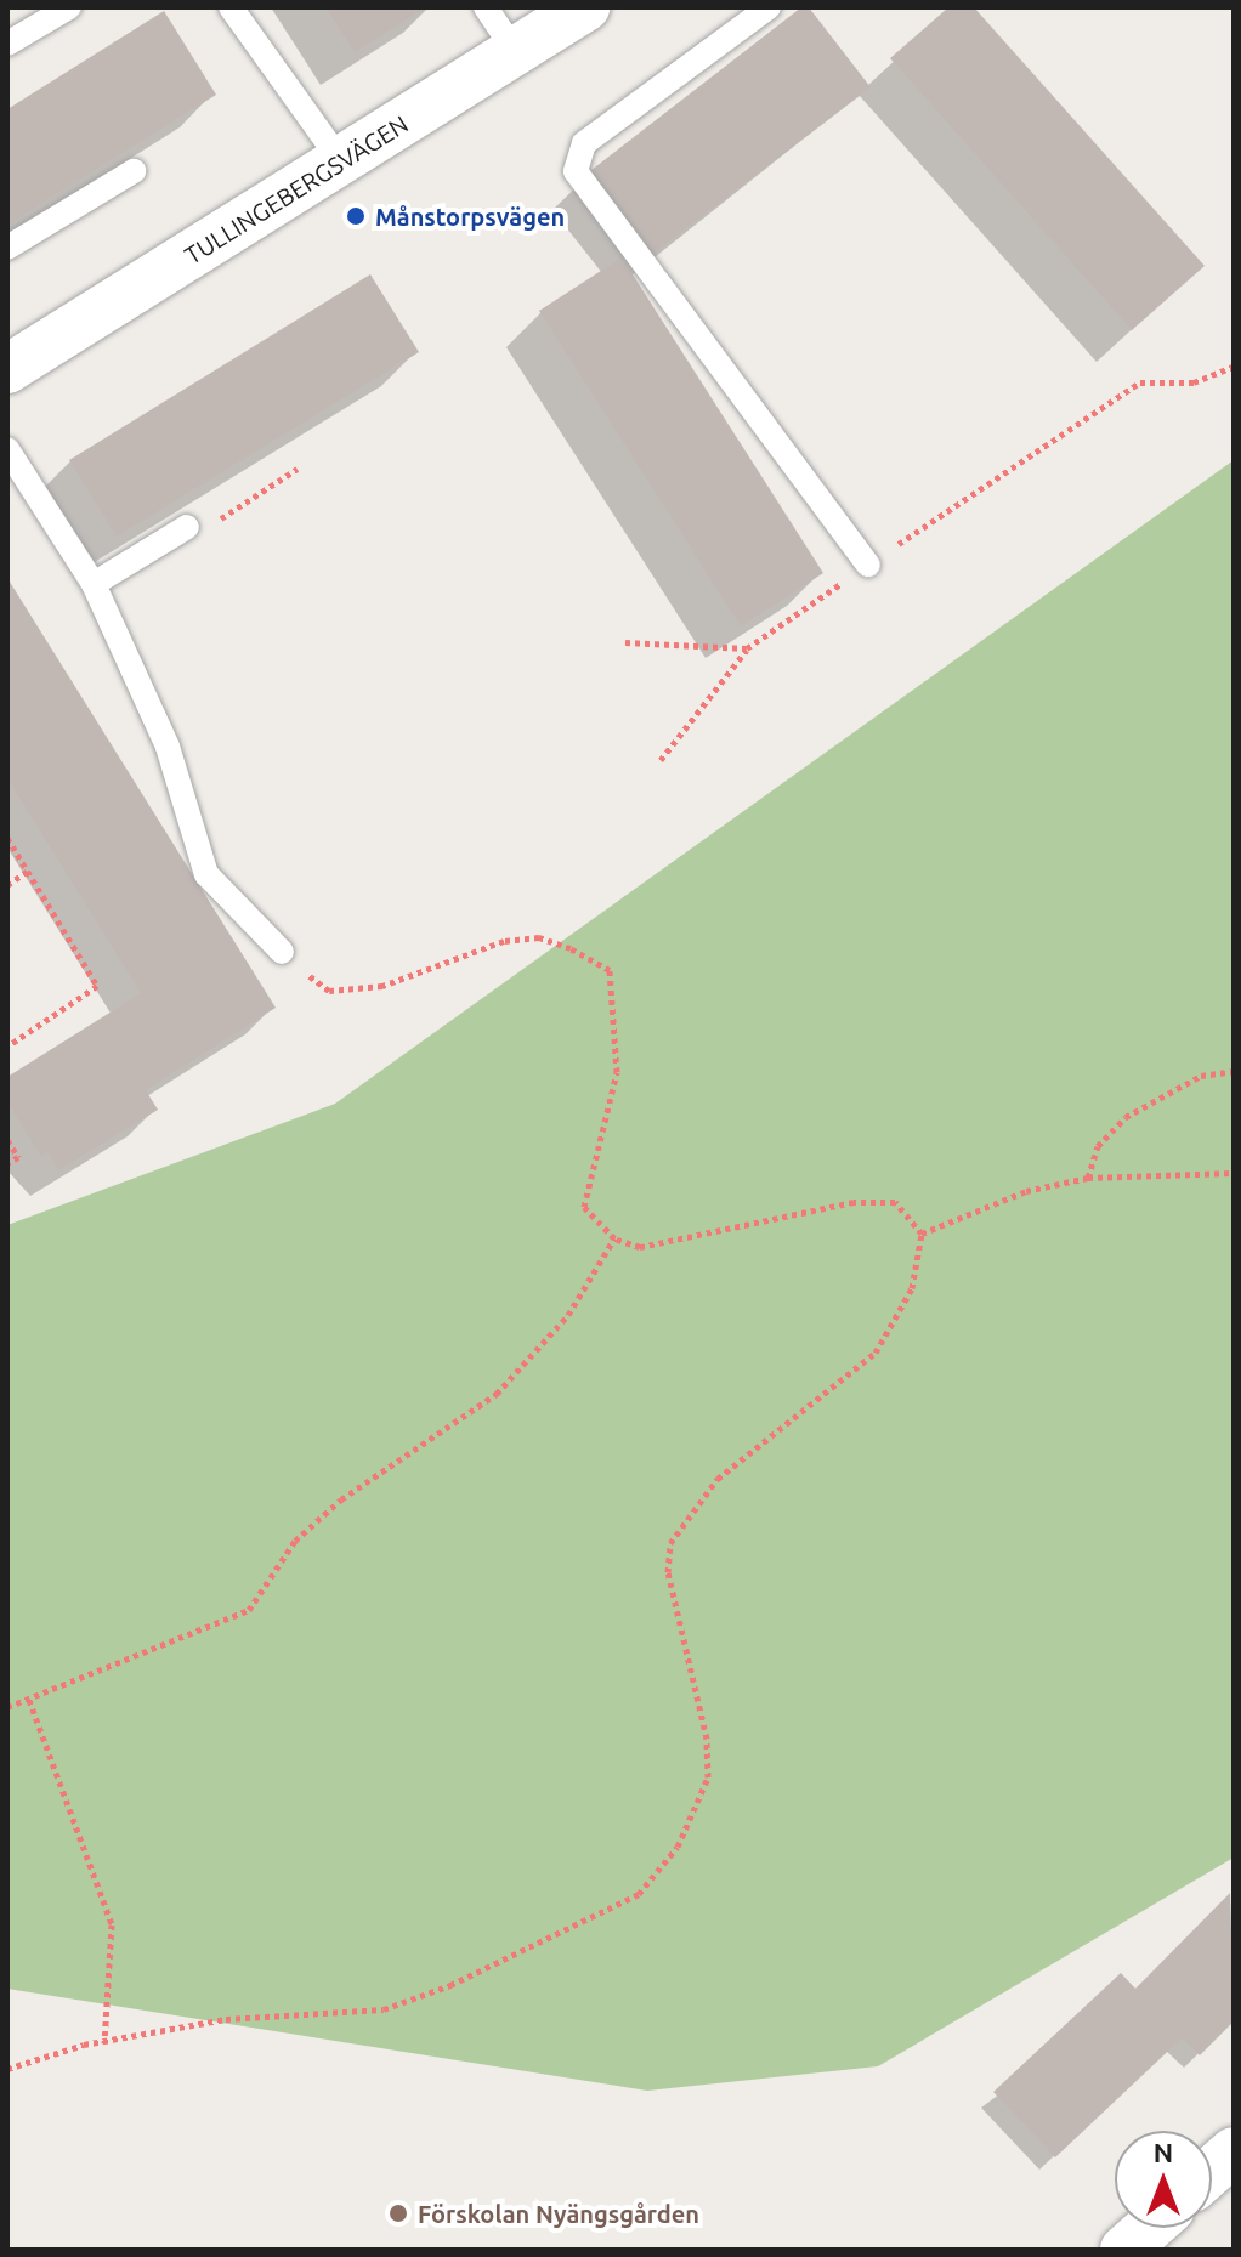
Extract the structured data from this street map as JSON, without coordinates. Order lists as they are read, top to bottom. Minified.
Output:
{"streets":{"street":["TULLINGEBERGSVÄGEN"]},"places":["Månstorpsvägen","Förskolan Nyängsgården"],"north":"top"}
